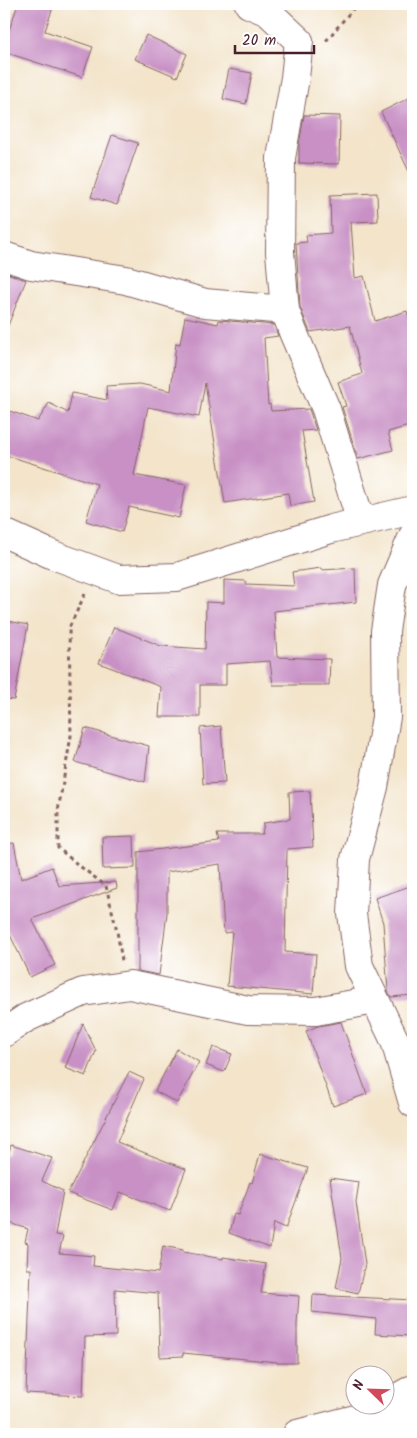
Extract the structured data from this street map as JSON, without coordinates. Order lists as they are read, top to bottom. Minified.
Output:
{"scale_bar":"20 m","north":"top left"}
